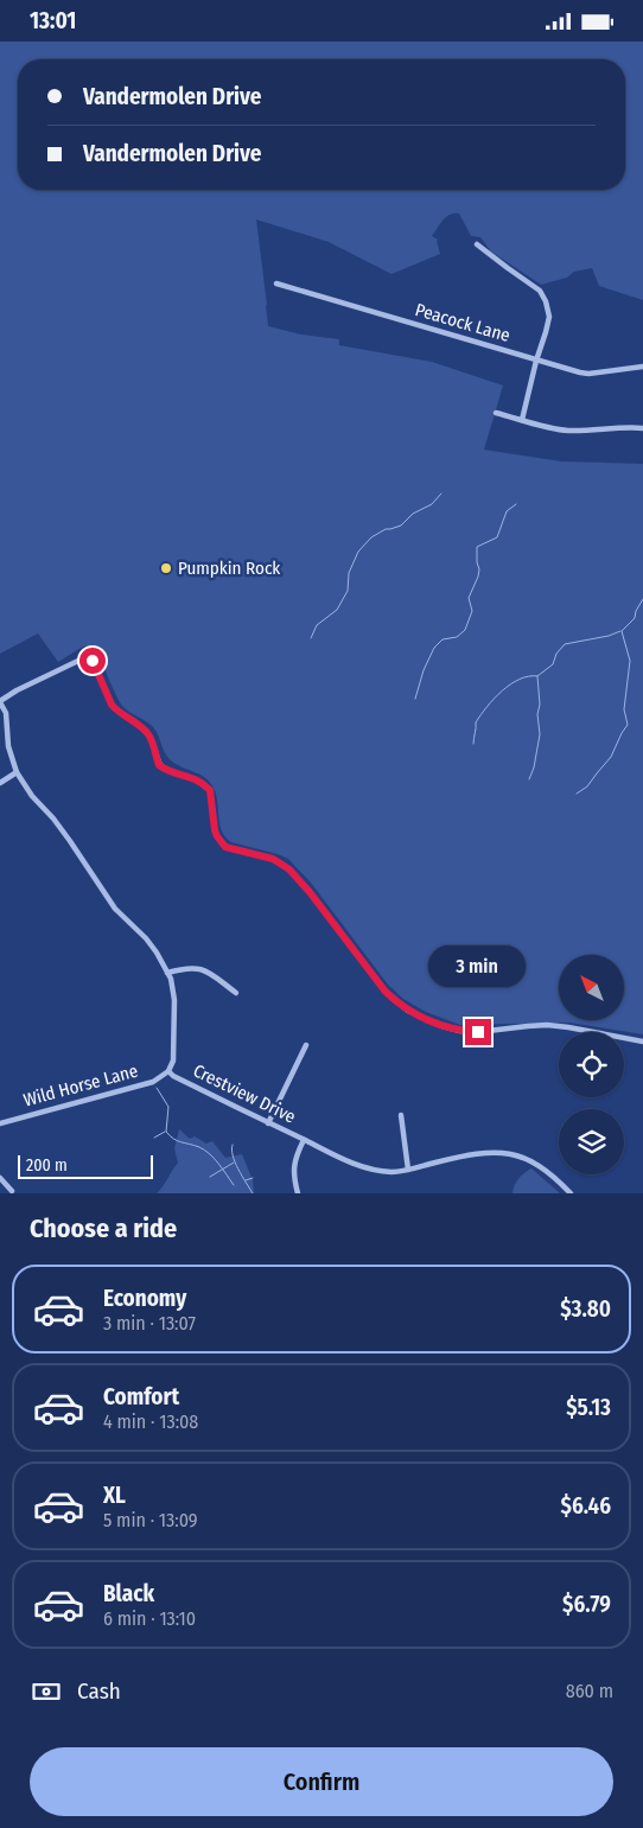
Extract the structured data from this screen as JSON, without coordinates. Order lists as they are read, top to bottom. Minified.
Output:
{"streets":{"street":["Peacock Lane","Wild Horse Lane","Crestview Drive"]},"crossings":[["Wild Horse Lane","Crestview Drive"]],"places":["Pumpkin Rock"],"scale_bar":"200 m","north":"top left","page":{"status":"13:01","banner":["Vandermolen Drive","Vandermolen Drive"],"bubble":"3 min","scale":"200 m","heading":"Choose a ride","list":[{"name":"Economy","note":"3 min · 13:07","value":"$3.80"},{"name":"Comfort","note":"4 min · 13:08","value":"$5.13"},{"name":"XL","note":"5 min · 13:09","value":"$6.46"},{"name":"Black","note":"6 min · 13:10","value":"$6.79"}],"pay":["Cash","860 m"],"buttons":"Confirm"}}
